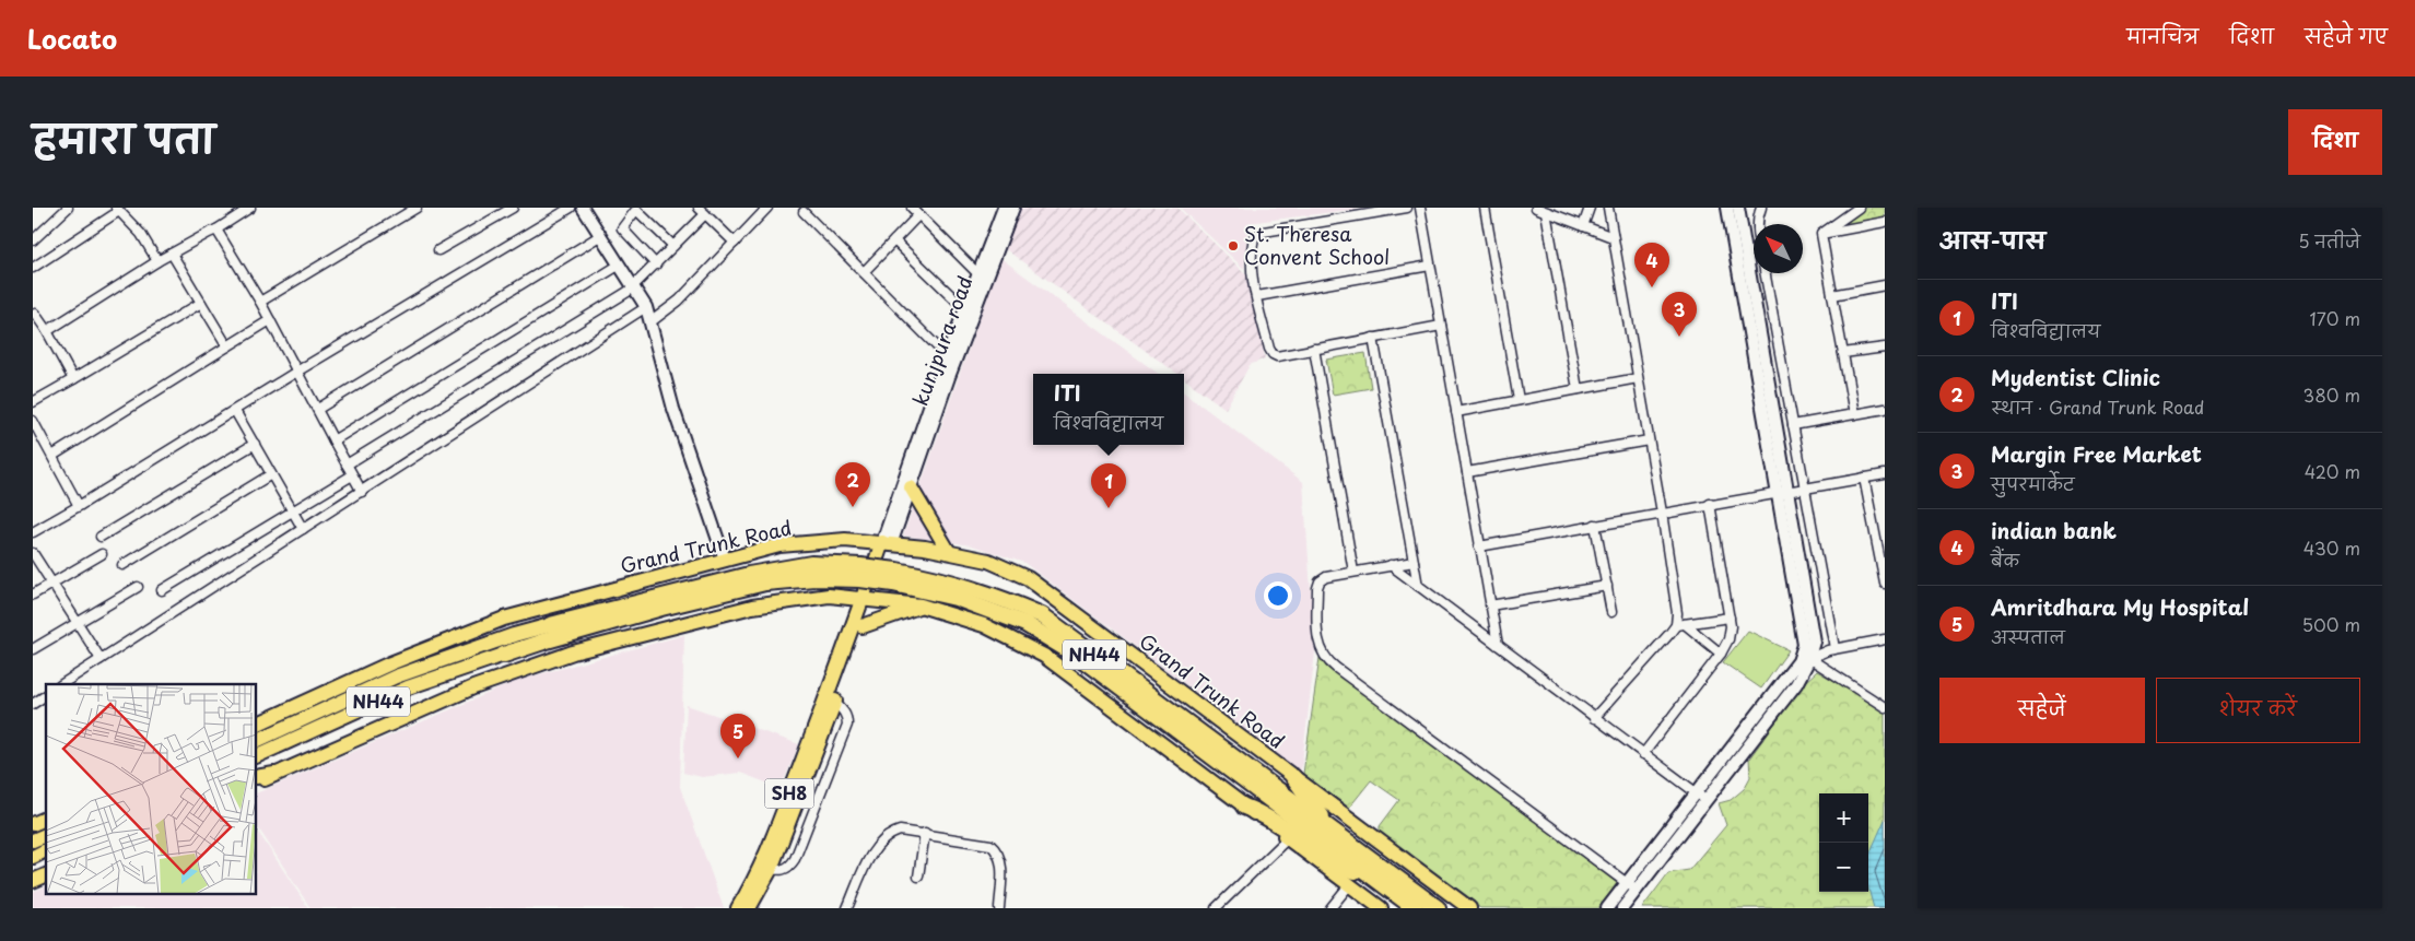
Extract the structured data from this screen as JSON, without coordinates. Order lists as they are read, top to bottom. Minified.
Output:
{"streets":{"highway":["NH44"],"main road":["Grand Trunk Road","SH8"],"street":["kunjpura road"]},"crossings":[["kunjpura road","Grand Trunk Road"],["kunjpura road","SH8"],["Grand Trunk Road","NH44"],["Grand Trunk Road","SH8"]],"places":["St. Theresa Convent School"],"north":"top left","page":{"header":"Locato","nav":["मानचित्र","दिशा","सहेजे गए"],"title":"हमारा पता","buttons":["दिशा",["सहेजें","शेयर करें"]],"heading":["आस-पास","5 नतीजे"],"pins":["4","3","2","1","5"],"list":[{"mark":"1","name":"ITI","note":"विश्वविद्यालय","value":"170 m"},{"mark":"2","name":"Mydentist Clinic","note":"स्थान · Grand Trunk Road","value":"380 m"},{"mark":"3","name":"Margin Free Market","note":"सुपरमार्केट","value":"420 m"},{"mark":"4","name":"indian bank","note":"बैंक","value":"430 m"},{"mark":"5","name":"Amritdhara My Hospital","note":"अस्पताल","value":"500 m"}],"popup":["ITI","विश्वविद्यालय"],"map_buttons":["+","−"]}}
